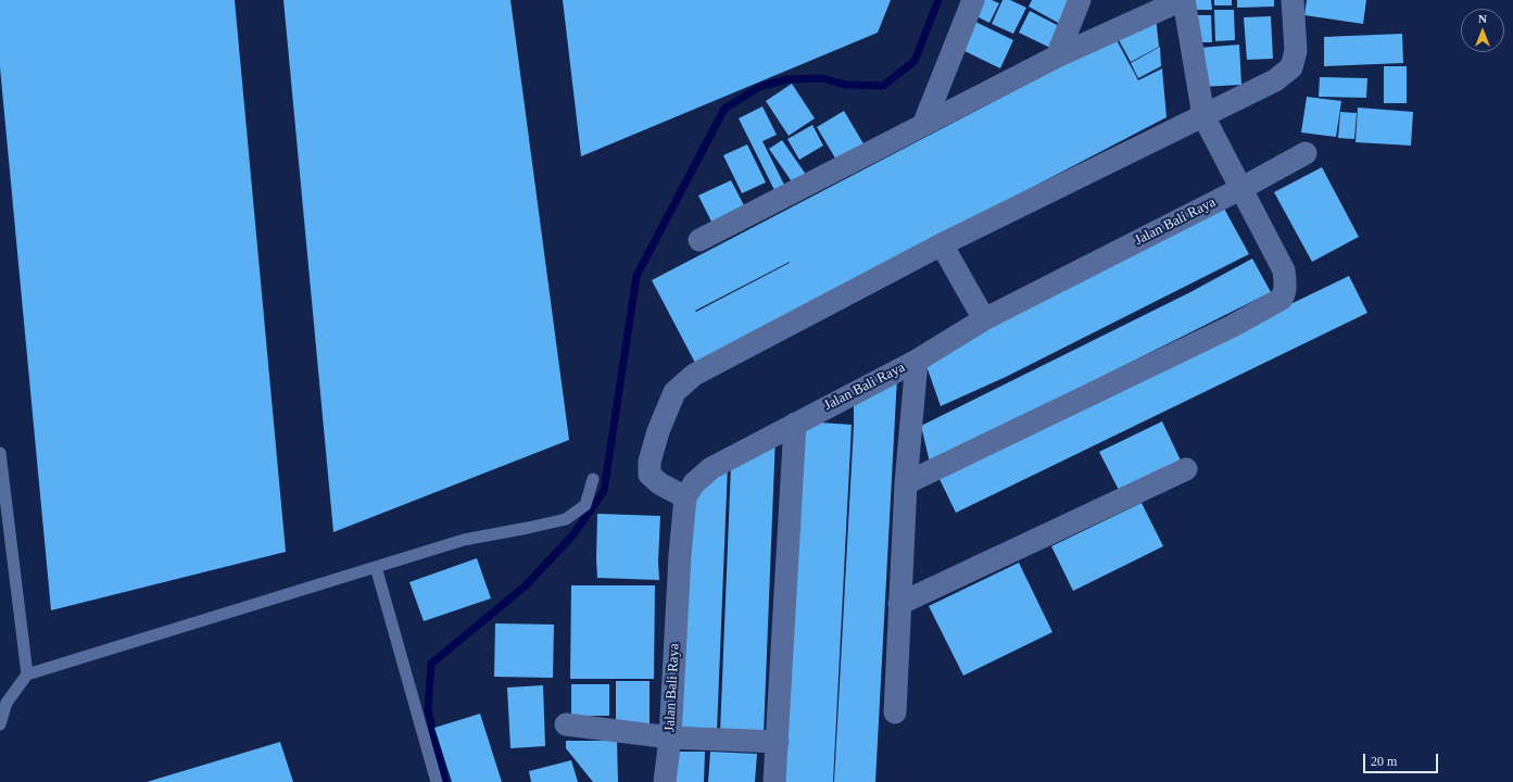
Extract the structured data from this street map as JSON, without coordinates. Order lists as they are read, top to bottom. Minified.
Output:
{"streets":{"street":["Jalan Bali Raya"]},"scale_bar":"20 m","north":"top"}
